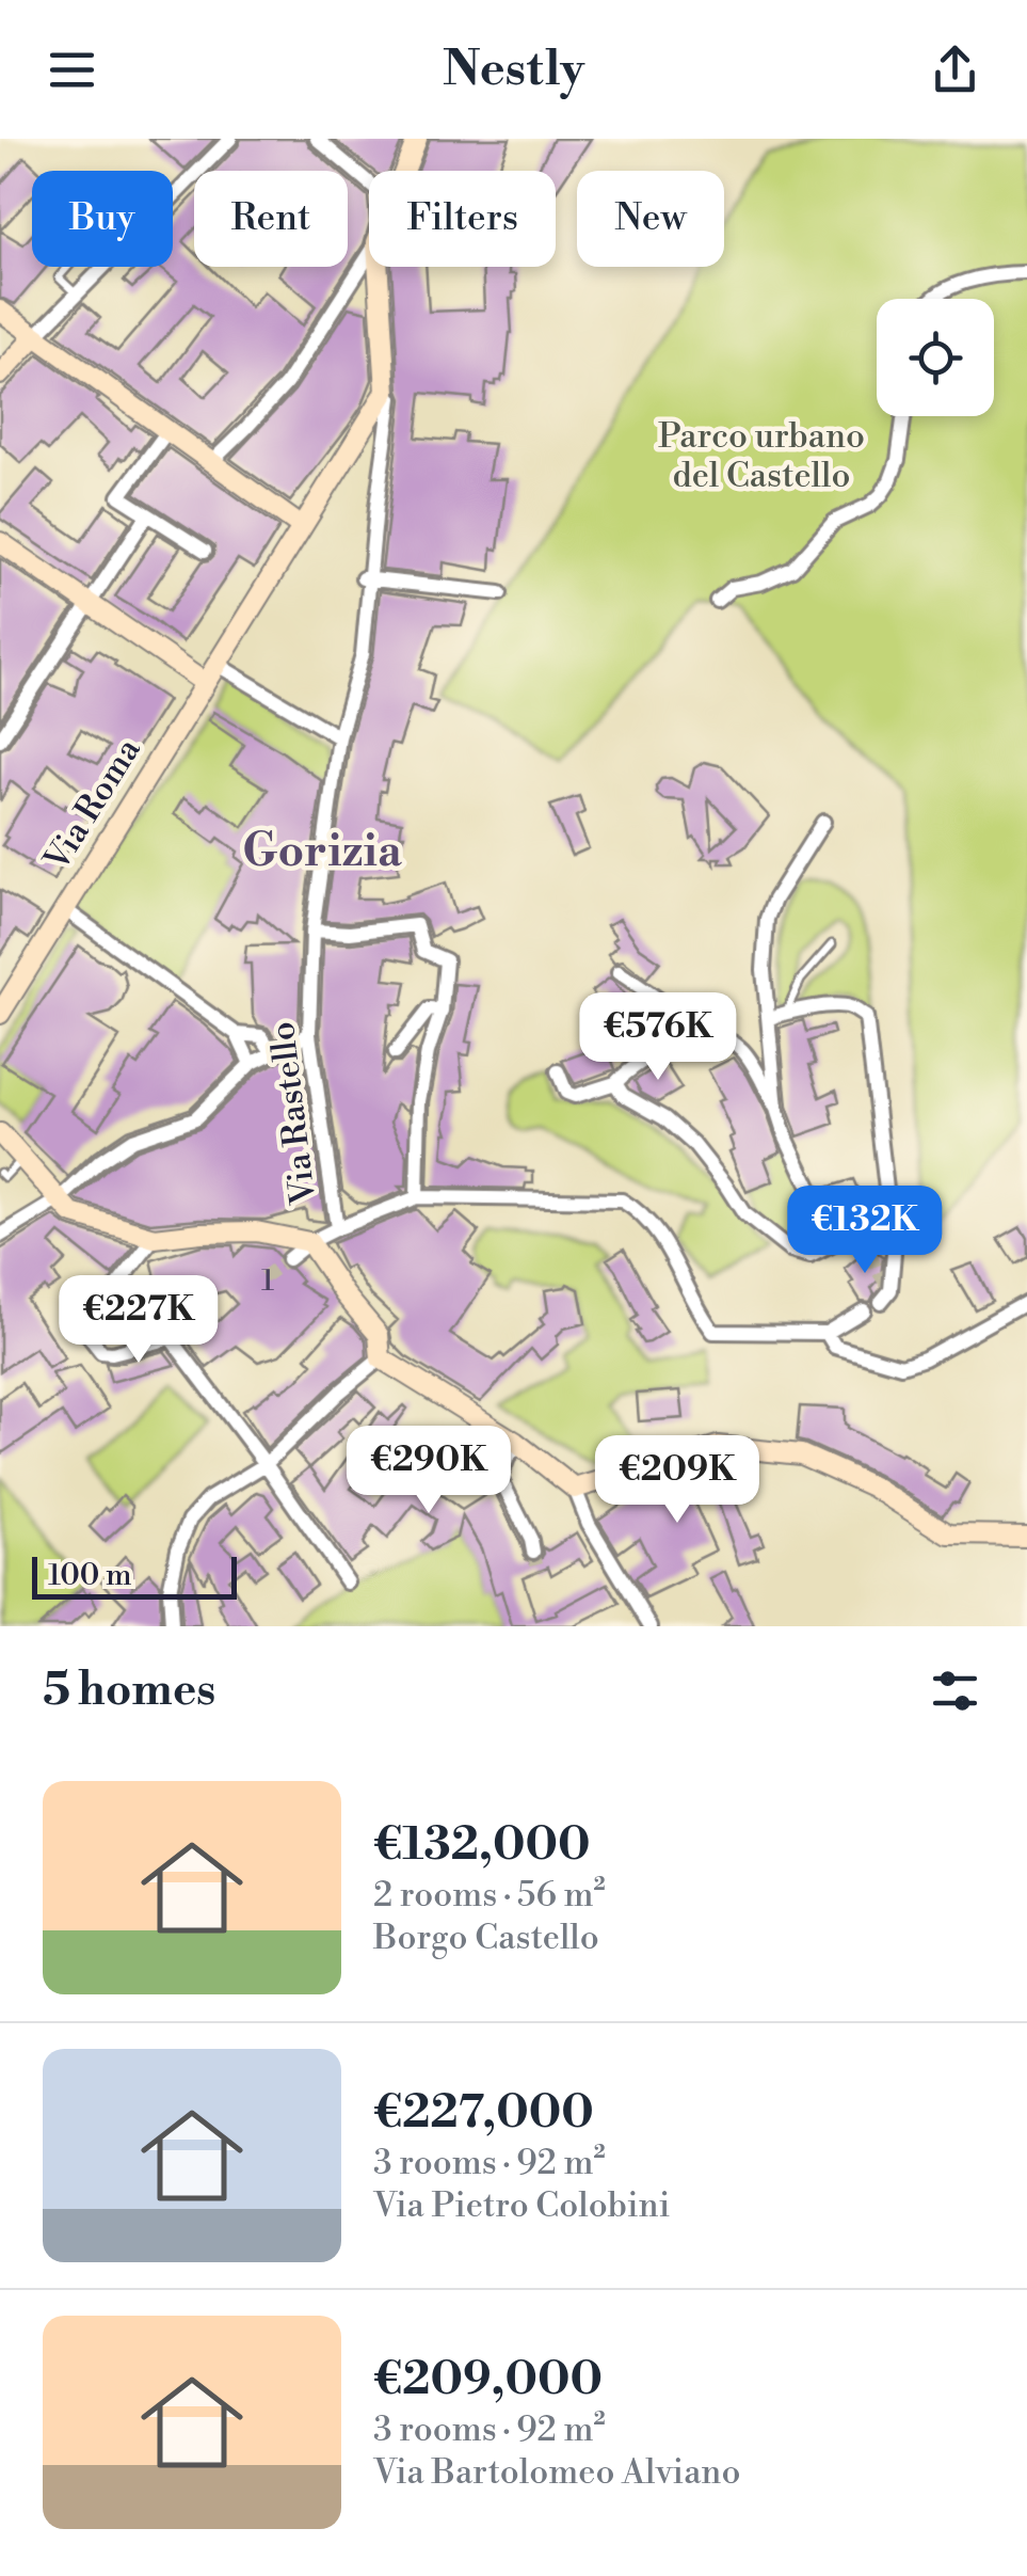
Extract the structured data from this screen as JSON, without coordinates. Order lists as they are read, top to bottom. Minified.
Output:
{"streets":{"main road":["Via Roma"],"street":["Via Rastello"]},"crossings":[["Via Roma","Via Rastello"]],"districts":["Gorizia"],"parks":["Parco urbano del Castello"],"house_numbers":["1"],"scale_bar":"100 m","page":{"header":"Nestly","chip":["Buy","Rent","Filters","New"],"price":["€576K","€132K","€227K","€290K","€209K"],"scale":"100 m","heading":"5 homes","list":[{"name":"€132,000","note":"2 rooms · 56 m² · Borgo Castello"},{"name":"€227,000","note":"3 rooms · 92 m² · Via Pietro Colobini"},{"name":"€209,000","note":"3 rooms · 92 m² · Via Bartolomeo Alviano"}]}}
